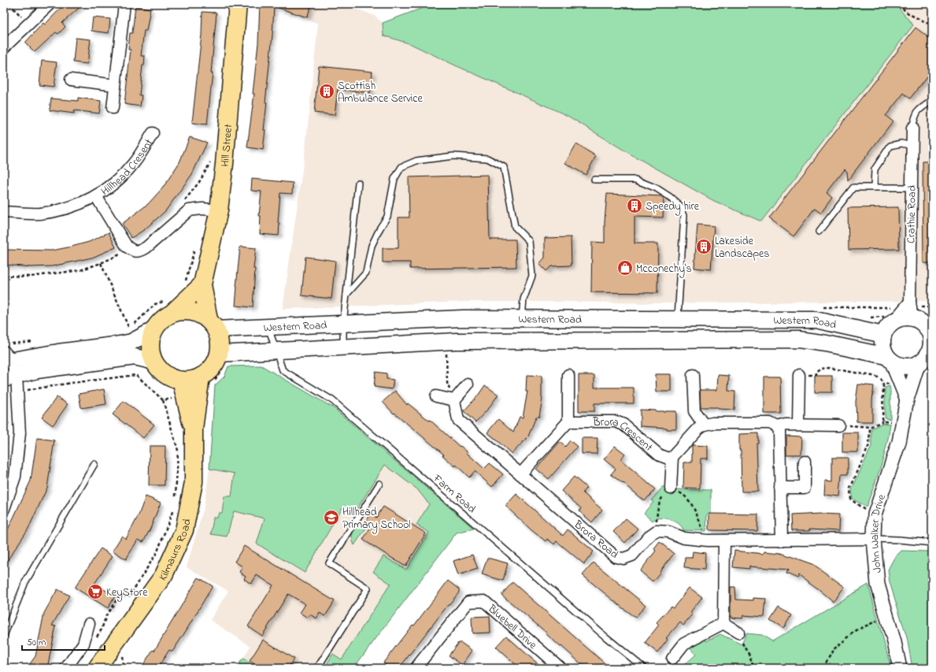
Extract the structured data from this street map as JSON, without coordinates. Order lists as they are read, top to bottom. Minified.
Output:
{"streets":{"main road":["Hill Street","Western Road","Kilmaurs Road"],"street":["Hillhead Cresent","Crathie Road","Brora Crescent","John Walker Drive","Brora Road","Bluebell Drive"],"lane":["Farm Road"]},"crossings":[["Hill Street","Western Road"],["Hill Street","Kilmaurs Road"],["Crathie Road","Western Road"],["Crathie Road","John Walker Drive"],["Western Road","Farm Road"],["Western Road","John Walker Drive"],["Western Road","Kilmaurs Road"]],"places":{"building":["Scottish Ambulance Service","Speedy hire","Lakeside Landscapes"],"shop":["Mcconechy's"],"school or university":["Hillhead Primary School"],"supermarket":["KeyStore"]},"scale_bar":"50 m"}
